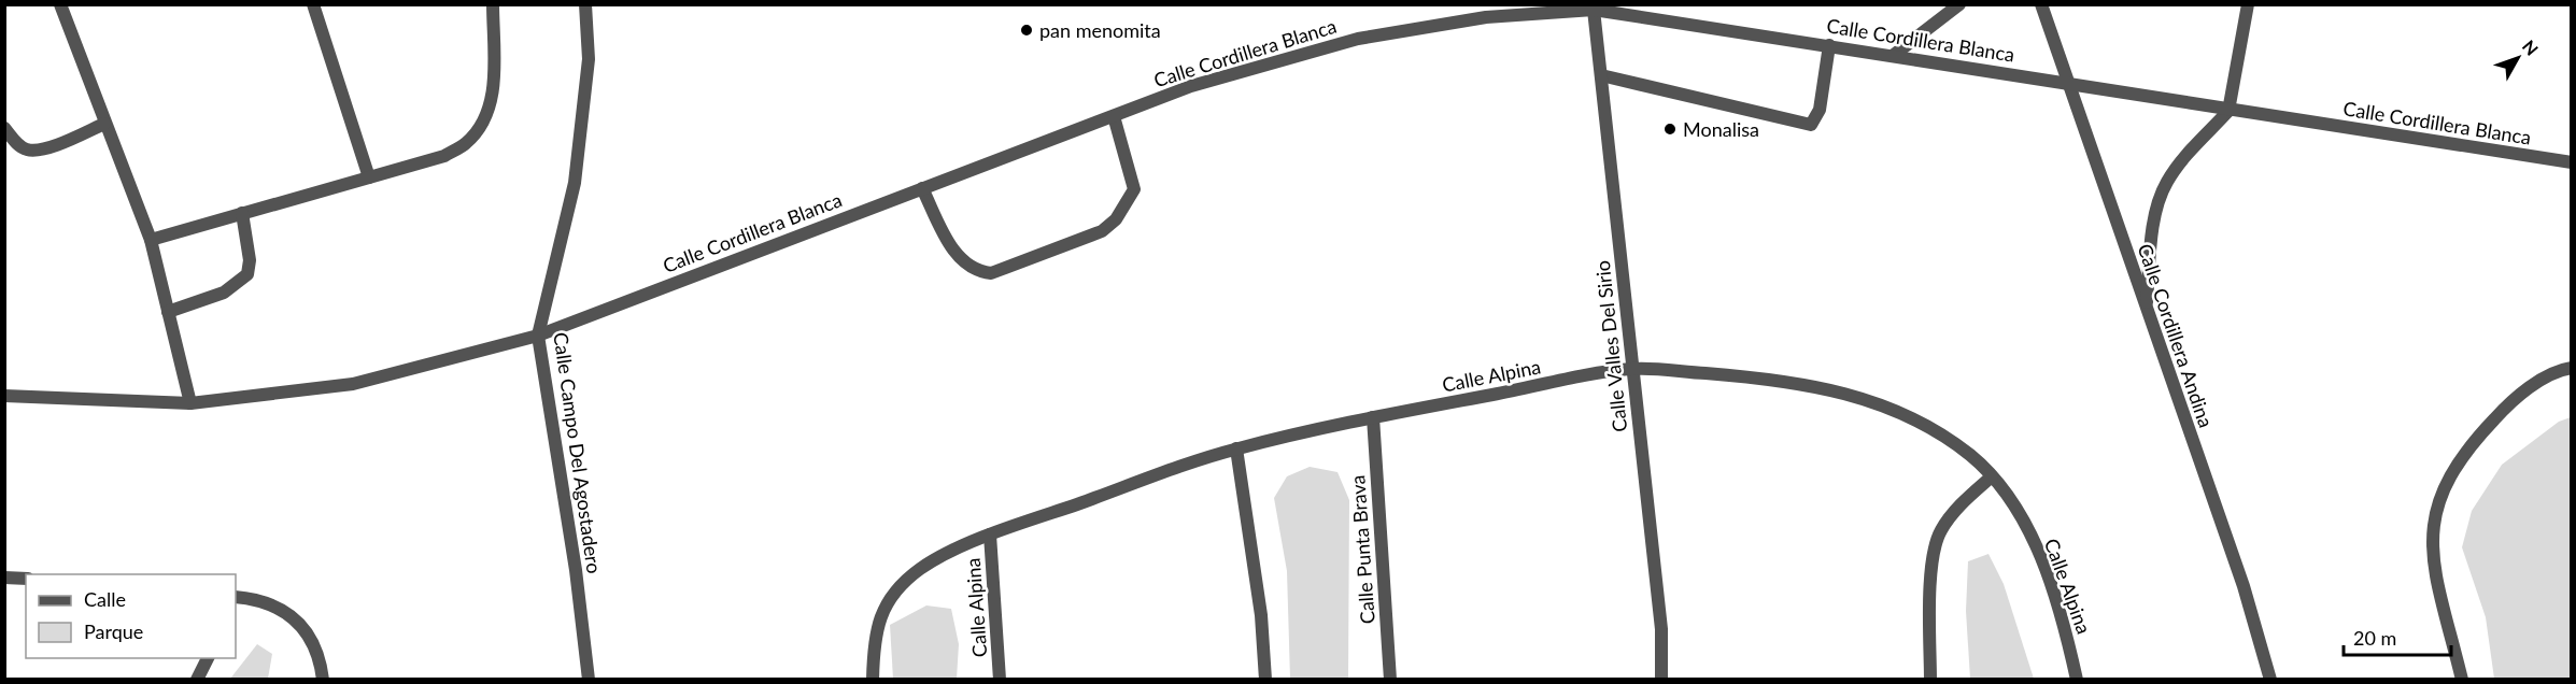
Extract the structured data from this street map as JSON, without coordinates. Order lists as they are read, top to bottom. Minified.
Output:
{"streets":{"street":["Calle Cordillera Blanca","Calle Cordillera Andina","Calle Valles Del Sirio","Calle Alpina","Calle Campo Del Agostadero","Calle Punta Brava"]},"crossings":[["Calle Cordillera Blanca","Calle Cordillera Andina"],["Calle Cordillera Blanca","Calle Valles Del Sirio"],["Calle Cordillera Blanca","Calle Campo Del Agostadero"],["Calle Valles Del Sirio","Calle Alpina"],["Calle Alpina","Calle Punta Brava"]],"places":["pan menomita","Monalisa"],"legend":["Calle","Parque"],"scale_bar":"20 m","north":"top right"}
